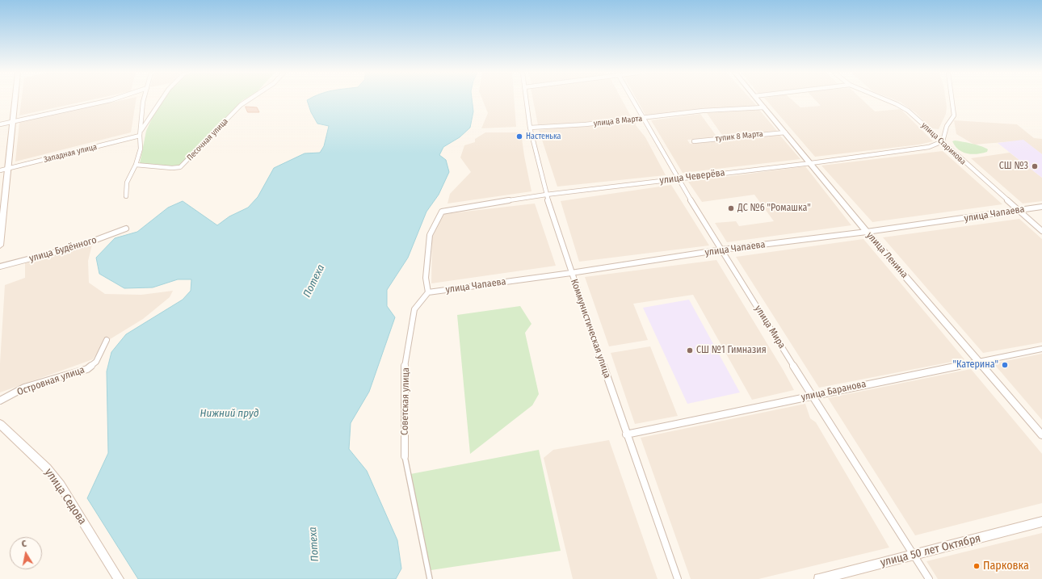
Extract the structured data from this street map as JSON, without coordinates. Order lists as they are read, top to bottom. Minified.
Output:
{"streets":{"main road":["улица Седова","улица 50 лет Октября"],"street":["улица 8 Марта","тупик 8 Марта","Песочная улица","улица Старикова","Западная улица","улица Чеверёва","улица Чапаева","улица Будённого","улица Ленина","улица Мира","Коммунистическая улица","Островная улица","улица Баранова","Советская улица"]},"crossings":[["улица 8 Марта","улица Ленина"],["улица 8 Марта","улица Мира"],["улица 8 Марта","Коммунистическая улица"],["тупик 8 Марта","улица Ленина"],["улица Старикова","улица Чеверёва"],["улица Старикова","улица Чапаева"],["улица Чеверёва","улица Чапаева"],["улица Чеверёва","улица Ленина"],["улица Чеверёва","улица Мира"],["улица Чеверёва","Коммунистическая улица"],["улица Чеверёва","Советская улица"],["улица Чапаева","улица Ленина"],["улица Чапаева","улица Мира"],["улица Чапаева","Коммунистическая улица"],["улица Чапаева","Советская улица"],["улица Ленина","улица Баранова"],["улица Мира","улица Баранова"],["улица Мира","улица 50 лет Октября"],["Коммунистическая улица","улица Баранова"]],"water":["Потеха","Нижний пруд"],"places":["Настенька","СШ №3","ДС №6 \"Ромашка\"","СШ №1 Гимназия","\"Катерина\"","Парковка"],"north":"top"}
